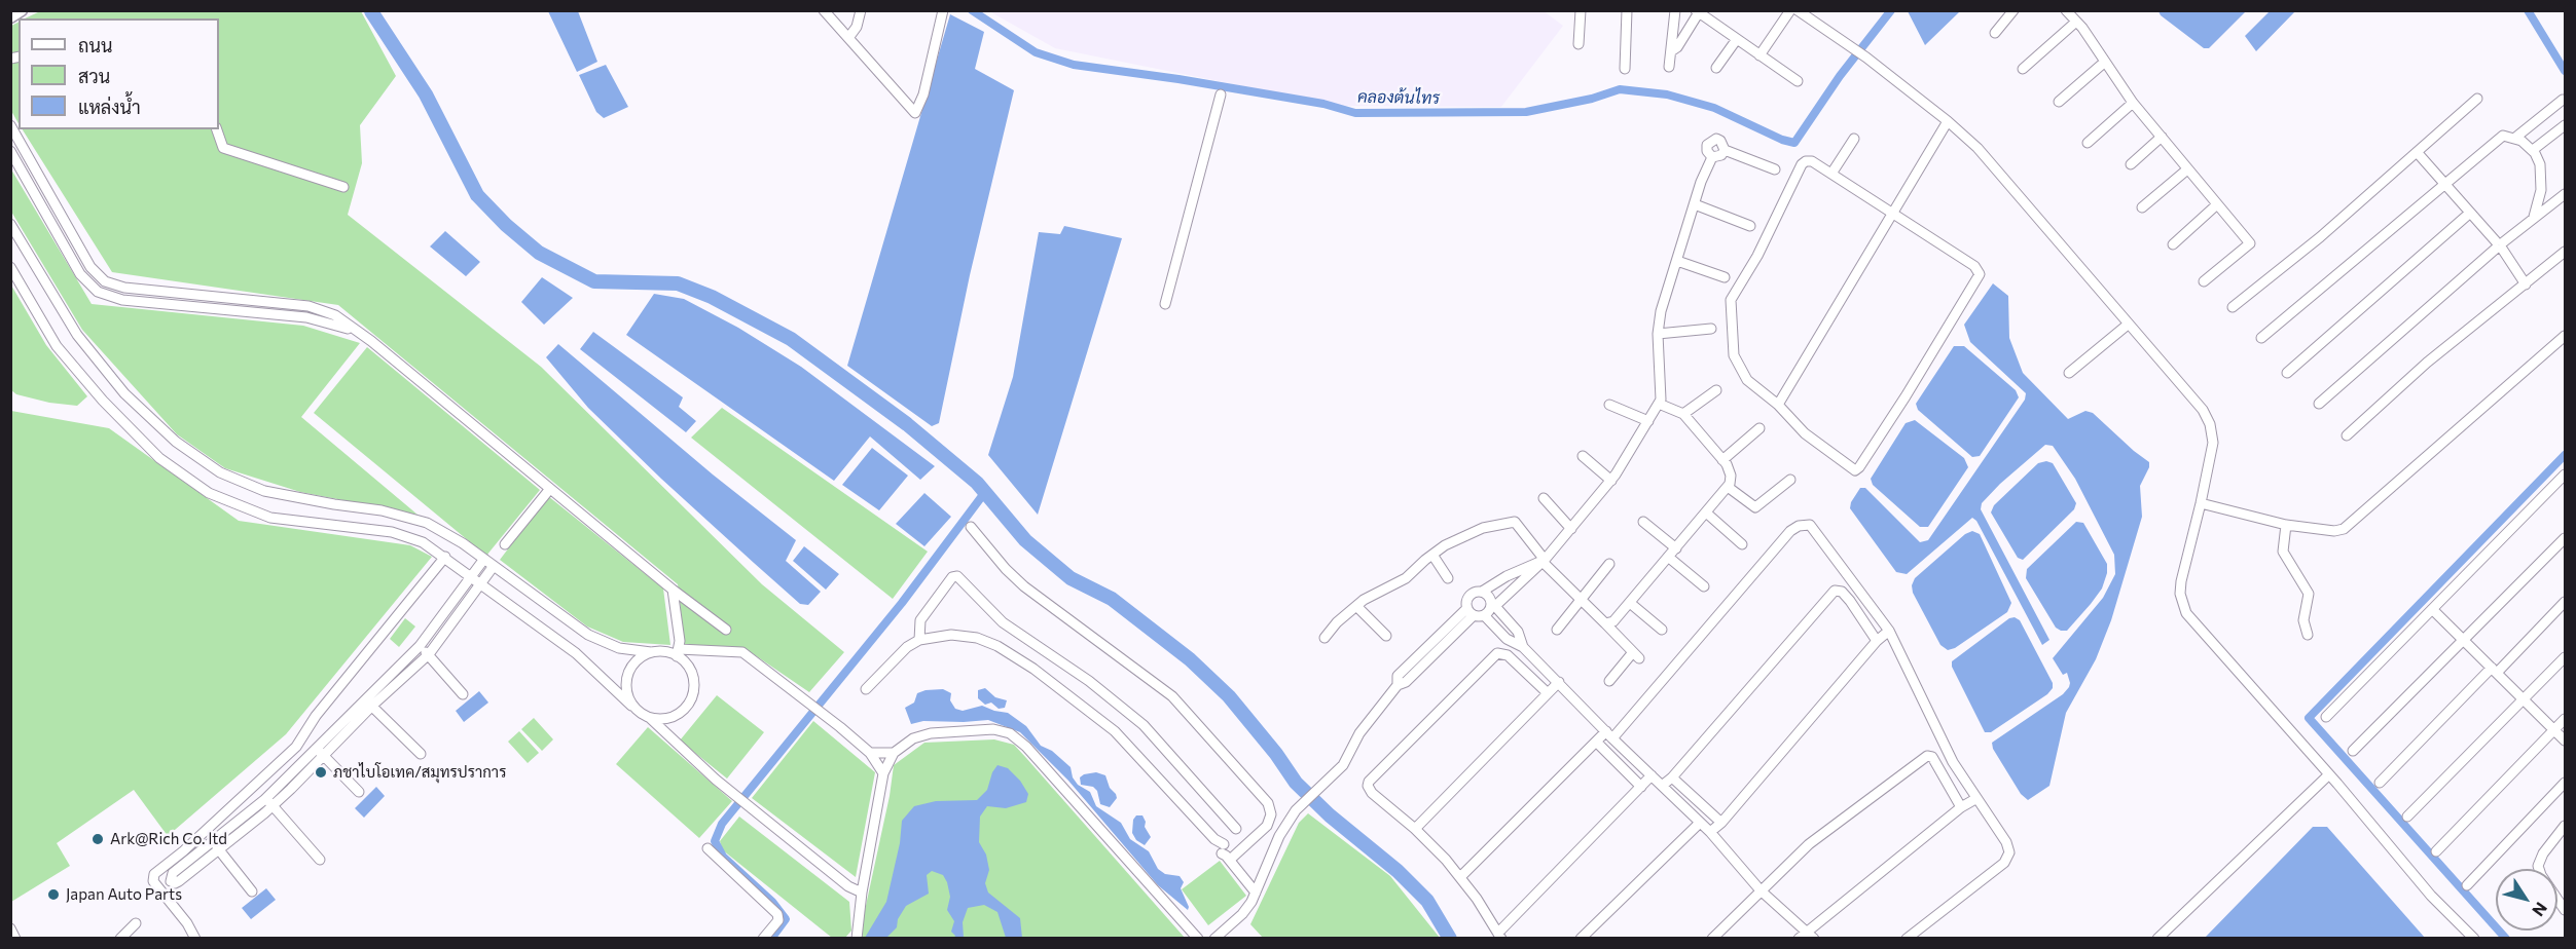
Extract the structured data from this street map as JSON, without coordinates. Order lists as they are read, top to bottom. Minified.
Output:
{"water":["คลองต้นไทร"],"places":["ภชาไบโอเทค/สมุทรปราการ","Ark@Rich Co. ltd","Japan Auto Parts"],"legend":["ถนน","สวน","แหล่งน้ำ"],"north":"bottom right"}
